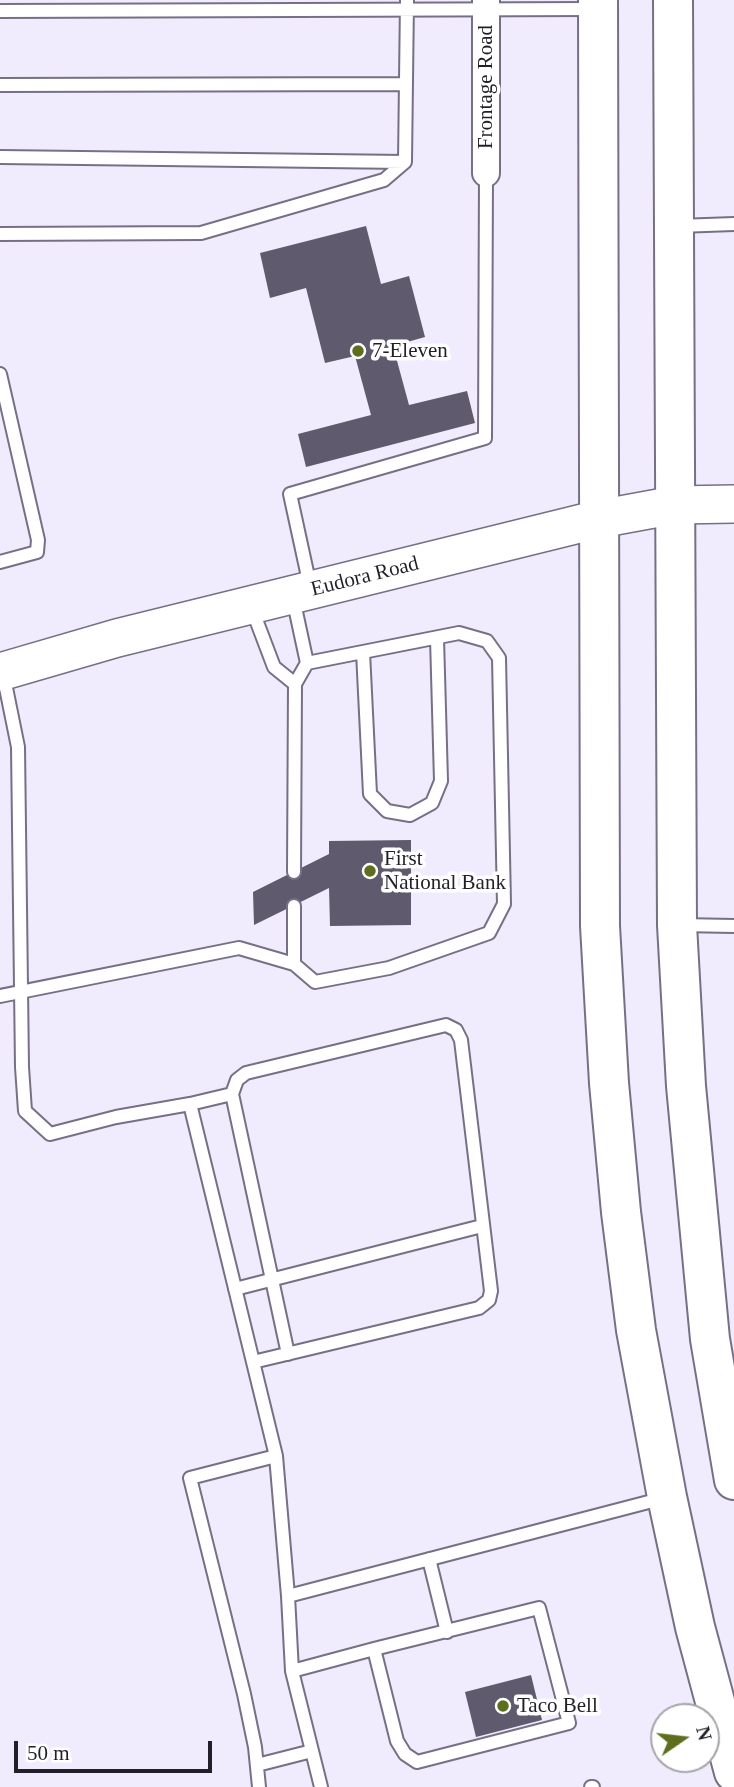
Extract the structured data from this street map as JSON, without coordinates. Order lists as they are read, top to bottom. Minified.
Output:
{"streets":{"street":["Frontage Road","Eudora Road"]},"places":["7-Eleven","First National Bank","Taco Bell"],"scale_bar":"50 m","north":"right"}
